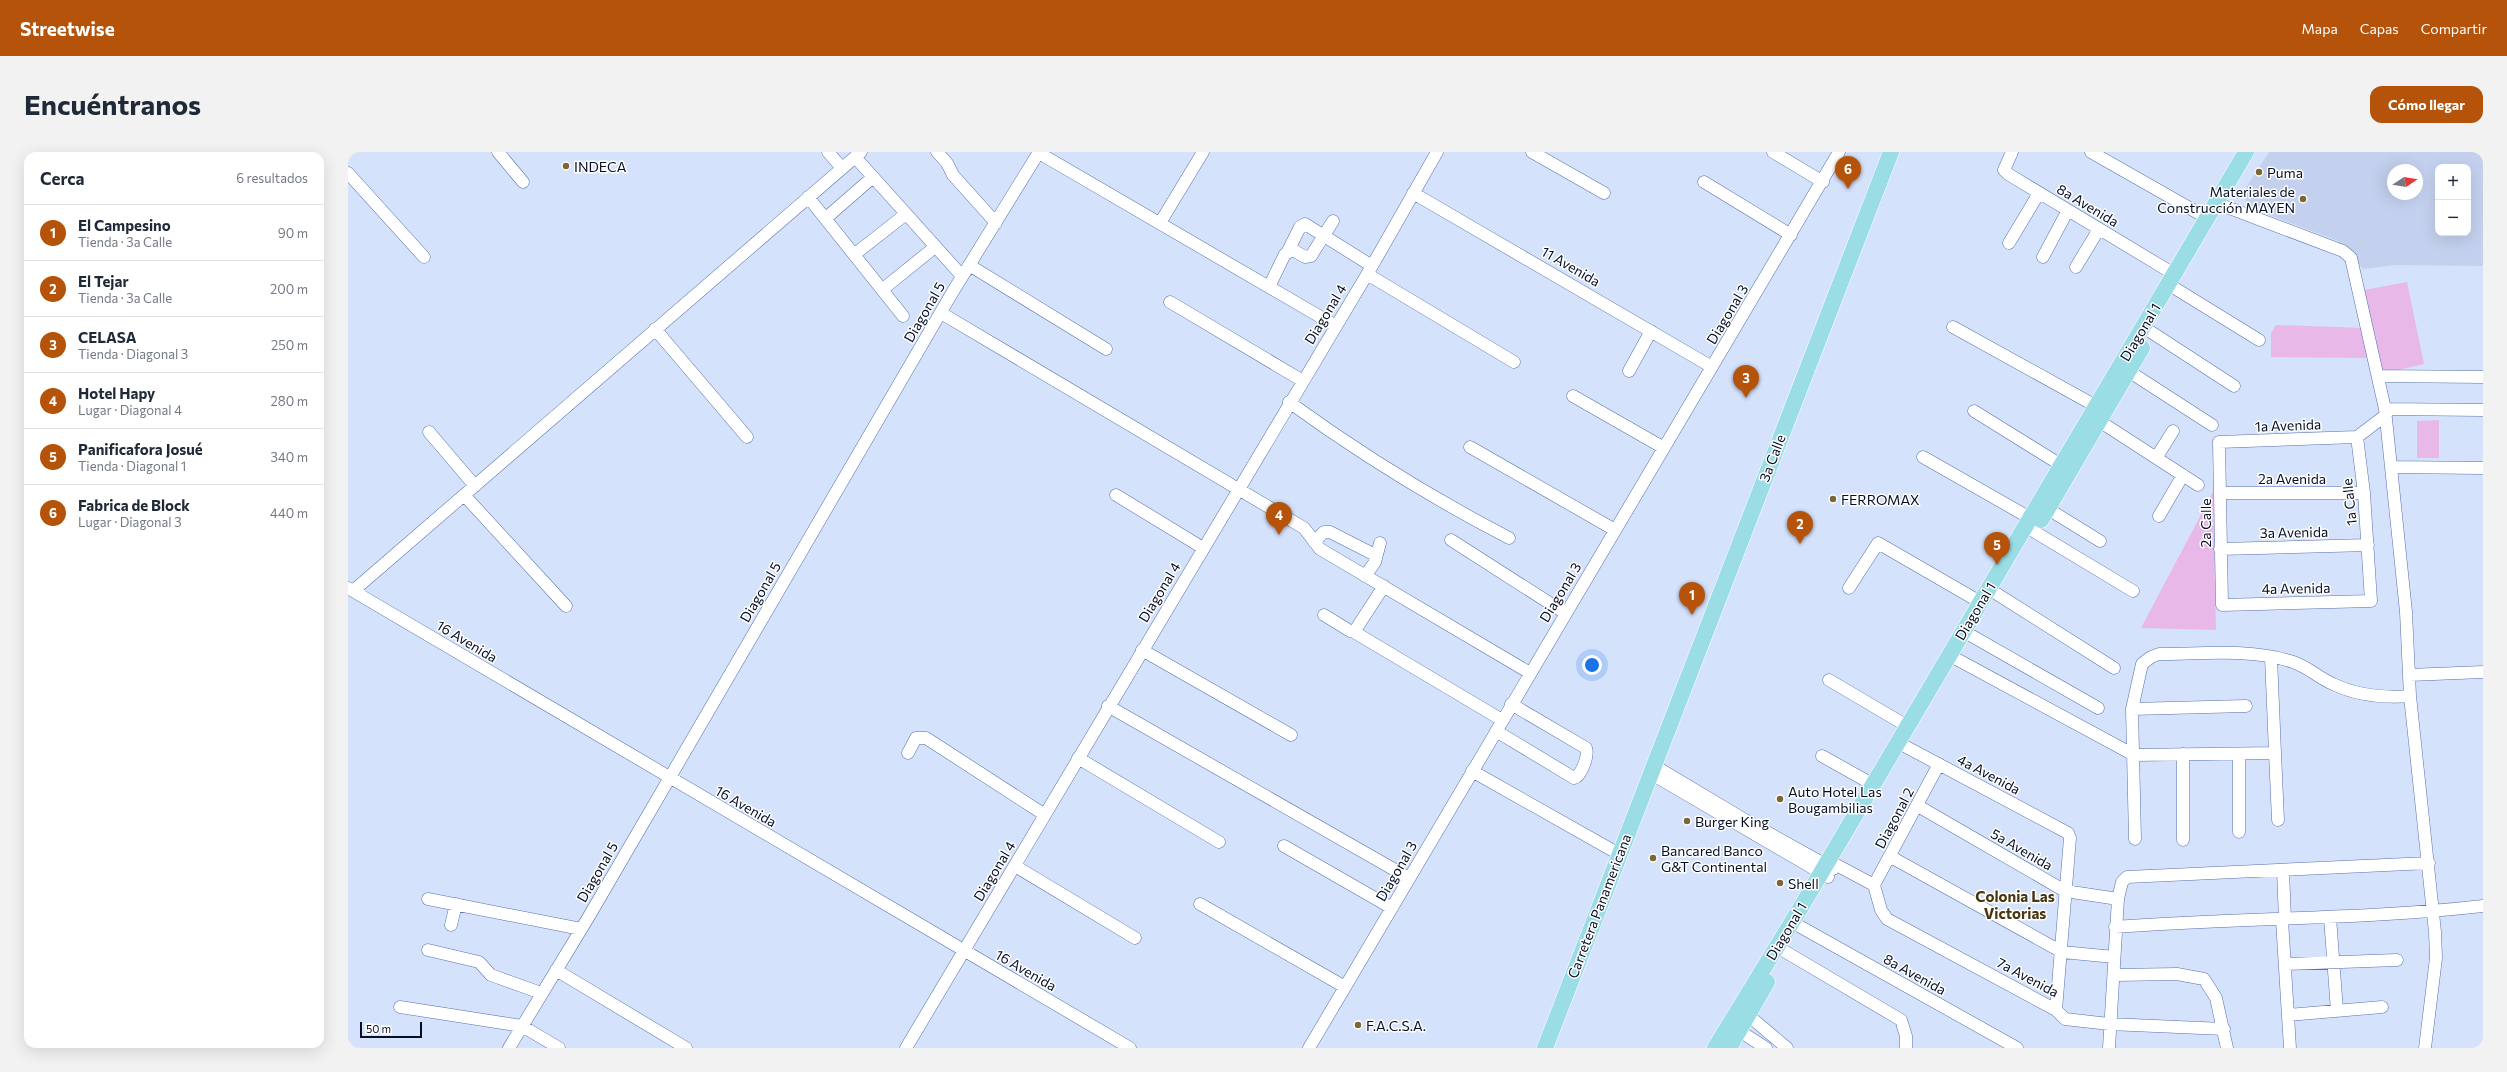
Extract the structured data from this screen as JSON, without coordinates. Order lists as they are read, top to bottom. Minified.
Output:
{"streets":{"main road":["Diagonal 1","3a Calle","Carretera Panamericana"],"street":["8a Avenida","11 Avenida","Diagonal 5","Diagonal 4","Diagonal 3","1a Avenida","2a Avenida","1a Calle","2a Calle","3a Avenida","4a Avenida","16 Avenida","Diagonal 2","5a Avenida","7a Avenida"]},"crossings":[["8a Avenida","Diagonal 1"],["11 Avenida","Diagonal 4"],["11 Avenida","Diagonal 3"],["Diagonal 5","16 Avenida"],["Diagonal 4","16 Avenida"],["Diagonal 1","4a Avenida"],["1a Avenida","1a Calle"],["1a Avenida","2a Calle"],["3a Calle","Carretera Panamericana"],["2a Avenida","1a Calle"],["2a Avenida","2a Calle"],["1a Calle","3a Avenida"],["1a Calle","4a Avenida"],["2a Calle","3a Avenida"],["2a Calle","4a Avenida"],["4a Avenida","Diagonal 2"],["4a Avenida","5a Avenida"],["Diagonal 2","5a Avenida"],["Diagonal 2","7a Avenida"]],"districts":["Colonia Las Victorias"],"places":["INDECA","Puma","Materiales de Construcción MAYEN","FERROMAX","Auto Hotel Las Bougambilias","Burger King","Bancared Banco G&T Continental","Shell","F.A.C.S.A."],"scale_bar":"50 m","north":"right","page":{"header":"Streetwise","nav":["Mapa","Capas","Compartir"],"buttons":"Cómo llegar","title":"Encuéntranos","heading":["Cerca","6 resultados"],"pins":["6","3","4","2","5","1"],"map_buttons":["+","−"],"list":[{"mark":"1","name":"El Campesino","note":"Tienda · 3a Calle","value":"90 m"},{"mark":"2","name":"El Tejar","note":"Tienda · 3a Calle","value":"200 m"},{"mark":"3","name":"CELASA","note":"Tienda · Diagonal 3","value":"250 m"},{"mark":"4","name":"Hotel Hapy","note":"Lugar · Diagonal 4","value":"280 m"},{"mark":"5","name":"Panificafora Josué","note":"Tienda · Diagonal 1","value":"340 m"},{"mark":"6","name":"Fabrica de Block","note":"Lugar · Diagonal 3","value":"440 m"}],"scale":"50 m"}}
